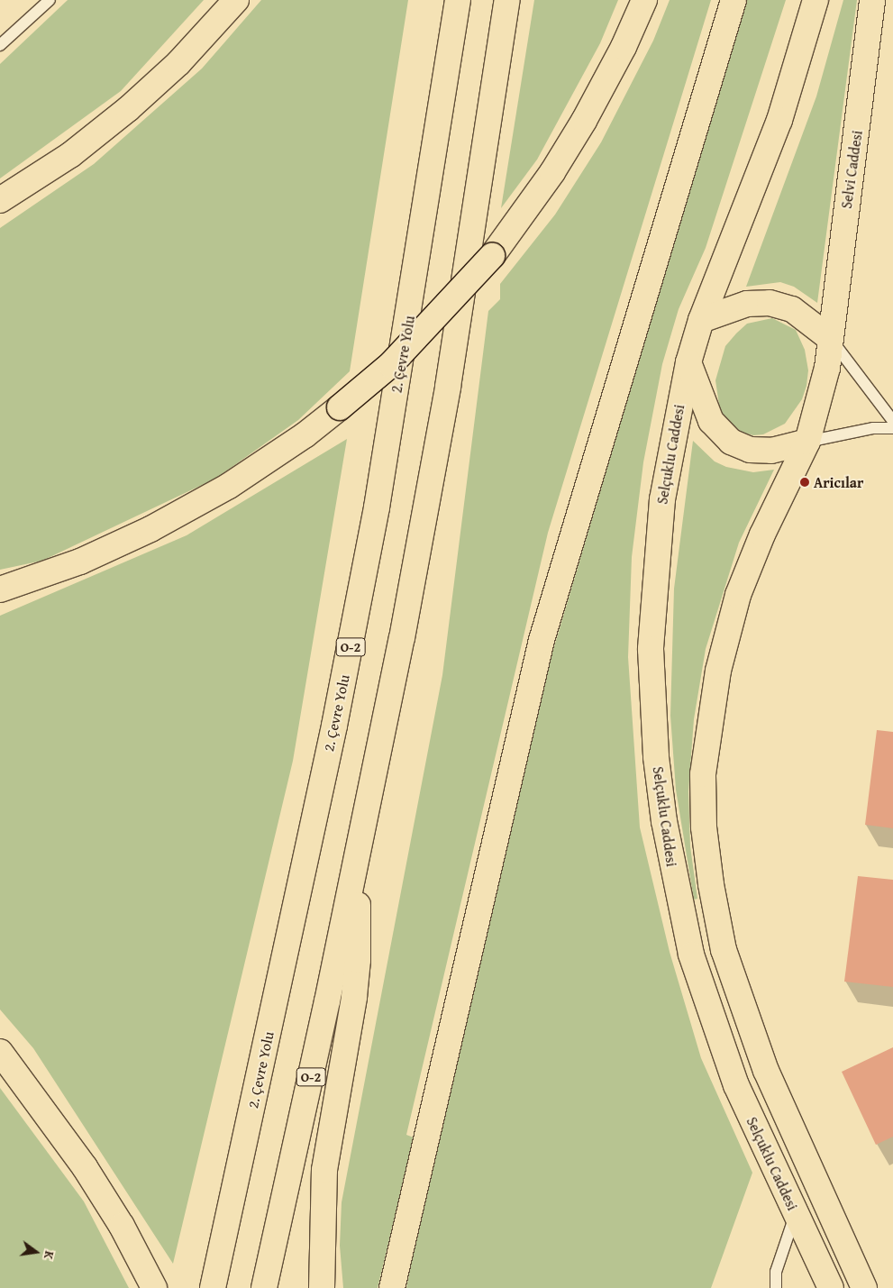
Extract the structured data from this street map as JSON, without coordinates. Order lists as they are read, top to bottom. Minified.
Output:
{"streets":{"main road":["Selvi Caddesi","2. Çevre Yolu","Selçuklu Caddesi","O-2"]},"crossings":[["Selvi Caddesi","Selçuklu Caddesi"]],"places":["Aricılar"],"north":"right"}
